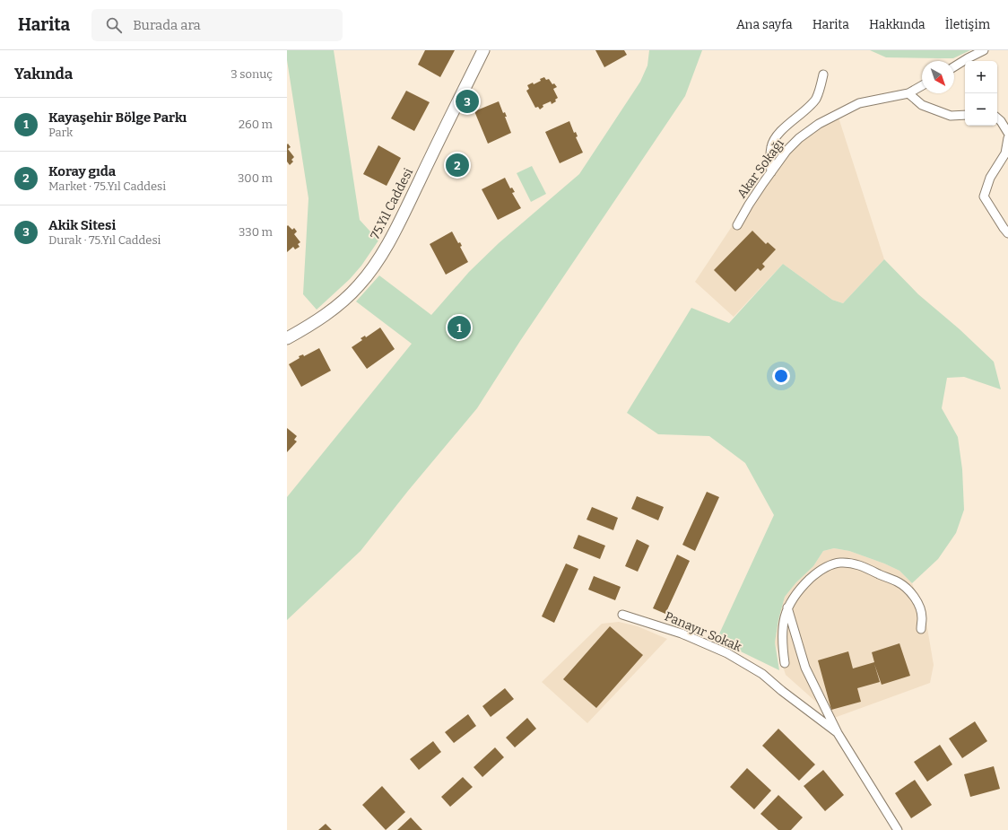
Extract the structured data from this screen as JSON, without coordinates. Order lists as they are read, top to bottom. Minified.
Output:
{"streets":{"street":["Akar Sokağı","75.Yıl Caddesi","Panayır Sokak"]},"north":"bottom right","page":{"header":"Harita","search":"Burada ara","nav":["Ana sayfa","Harita","Hakkında","İletişim"],"heading":["Yakında","3 sonuç"],"map_buttons":["+","−"],"pins":["3","2","1"],"list":[{"mark":"1","name":"Kayaşehir Bölge Parkı","note":"Park","value":"260 m"},{"mark":"2","name":"Koray gıda","note":"Market · 75.Yıl Caddesi","value":"300 m"},{"mark":"3","name":"Akik Sitesi","note":"Durak · 75.Yıl Caddesi","value":"330 m"}]}}
